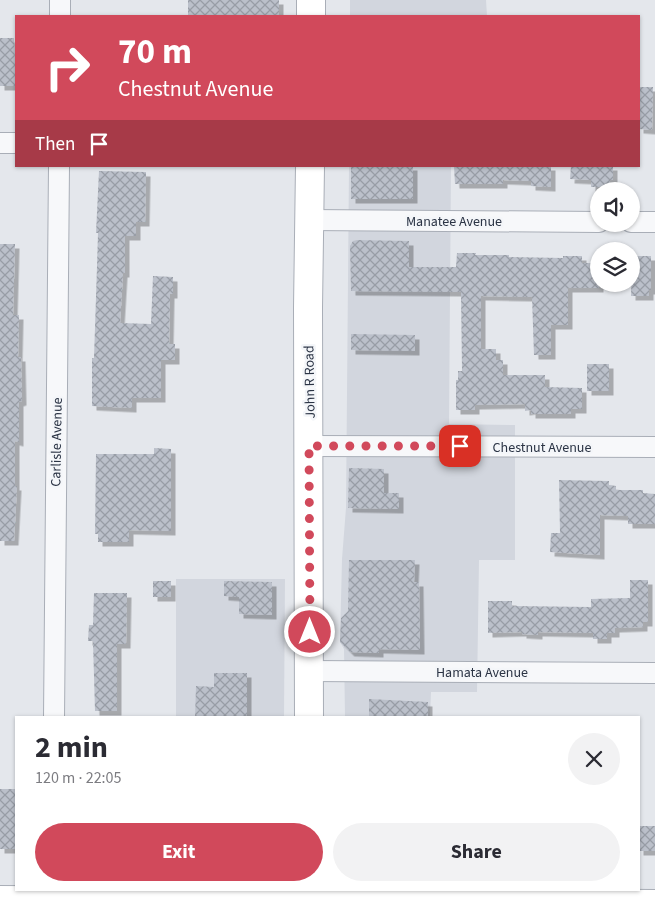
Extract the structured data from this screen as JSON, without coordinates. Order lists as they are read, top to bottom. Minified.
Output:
{"streets":{"street":["Manatee Avenue","John R Road","Carlisle Avenue","Chestnut Avenue","Hamata Avenue"]},"crossings":[["Manatee Avenue","John R Road"],["John R Road","Chestnut Avenue"],["John R Road","Hamata Avenue"]],"page":{"turn":["70 m","Chestnut Avenue"],"then":"Then","heading":["2 min","120 m · 22:05"],"buttons":["Exit","Share"]}}
